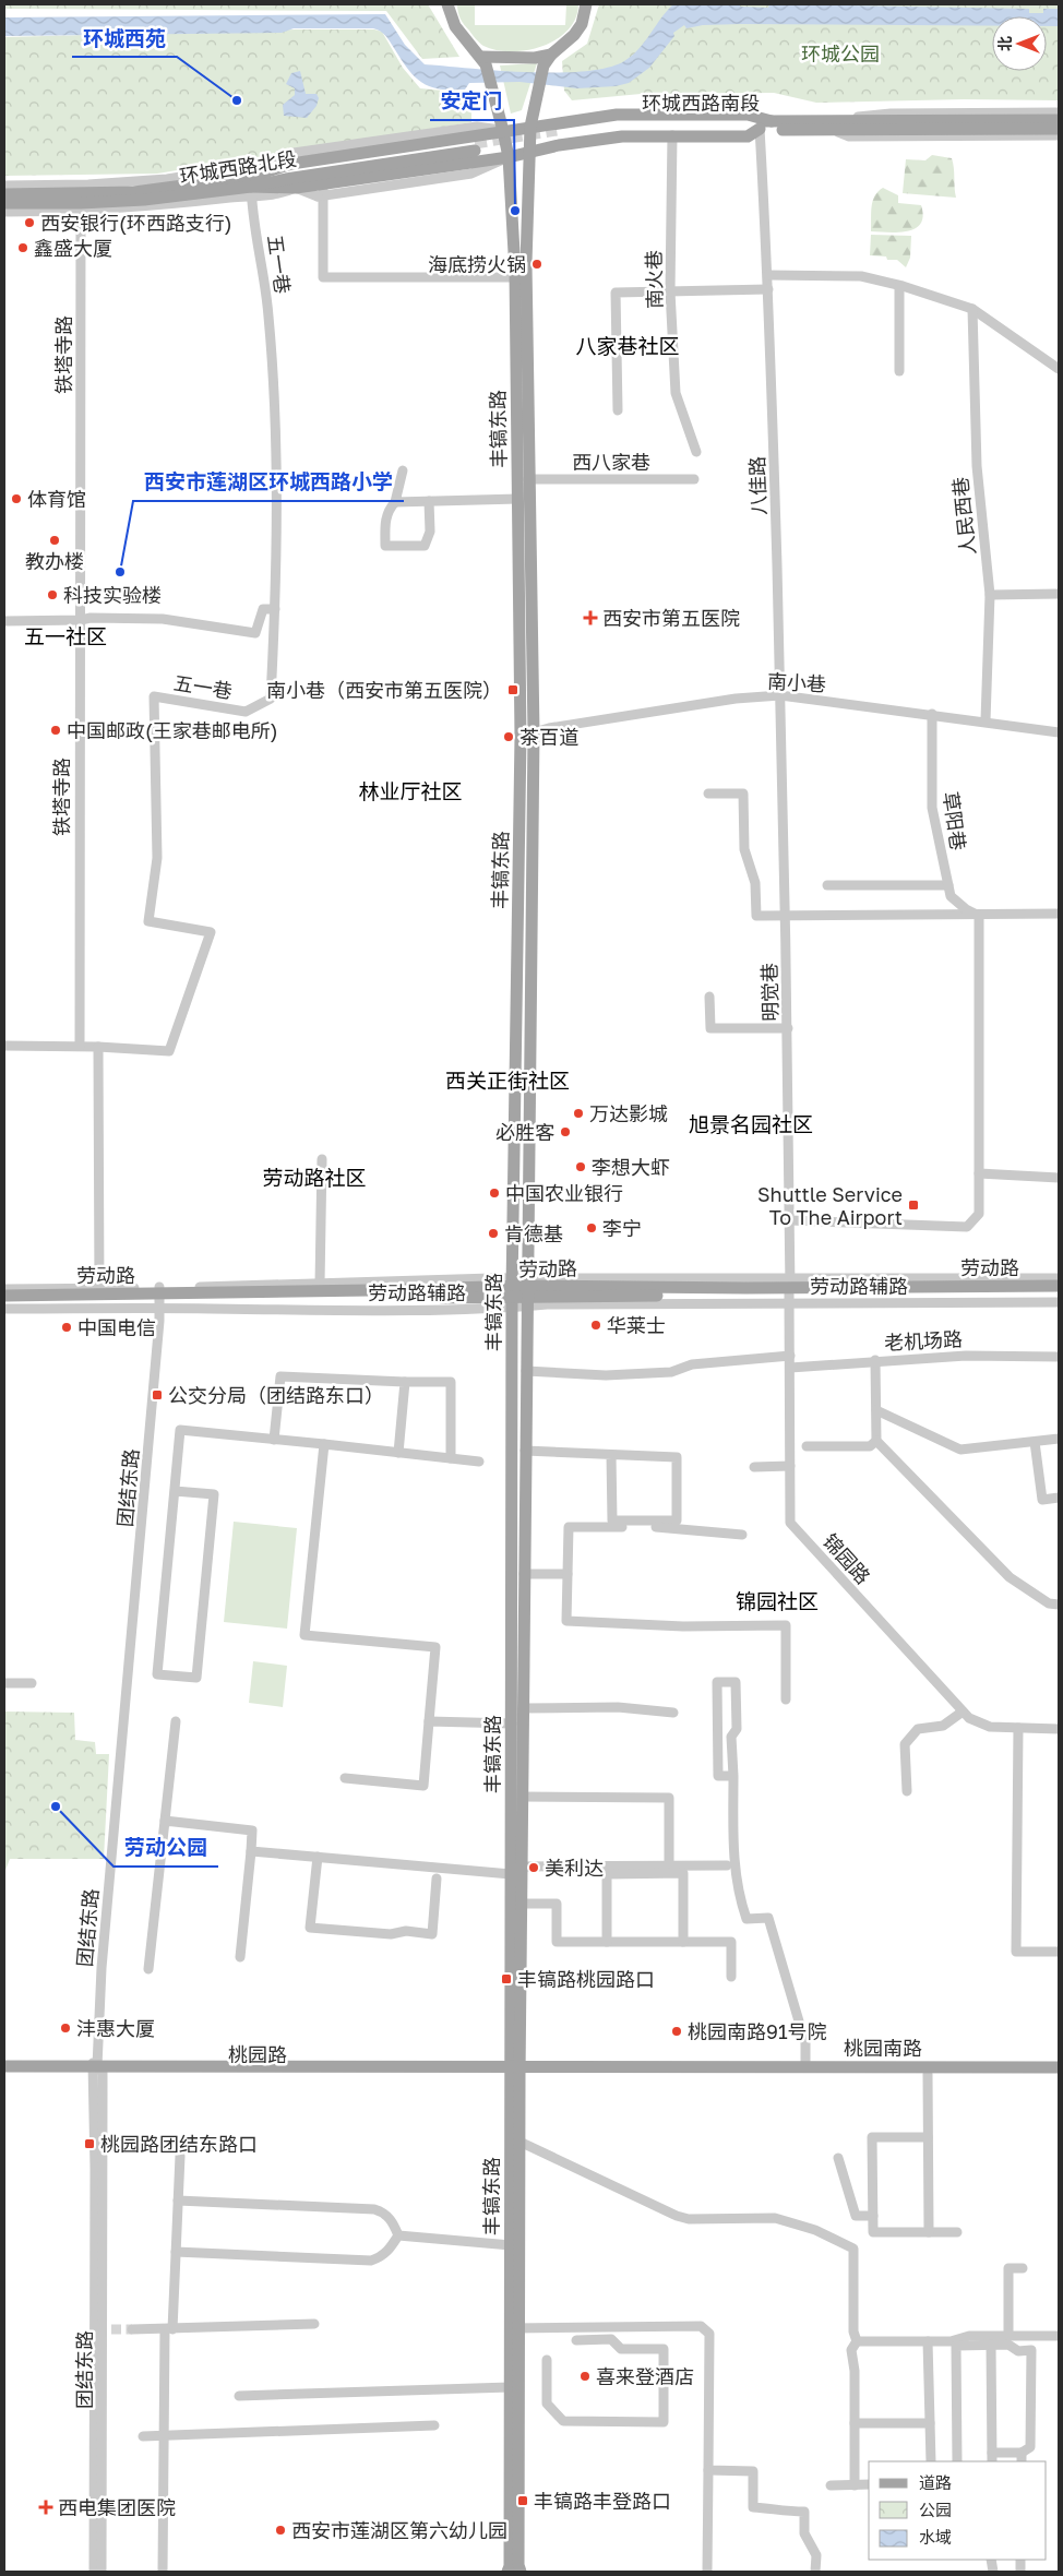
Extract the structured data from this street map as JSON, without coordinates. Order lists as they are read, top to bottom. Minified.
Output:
{"streets":{"main road":["环城西路南段","环城西路北段","丰镐东路","劳动路","桃园南路","桃园路"],"street":["五一巷","南火巷","铁塔寺路","西八家巷","八佳路","人民西巷","南小巷","草阳巷","明觉巷","劳动路辅路","老机场路","团结东路","锦园路"]},"crossings":[["环城西路南段","八佳路"],["环城西路北段","五一巷"],["环城西路北段","铁塔寺路"],["丰镐东路","西八家巷"],["丰镐东路","南小巷"],["丰镐东路","劳动路"],["丰镐东路","劳动路辅路"],["丰镐东路","桃园南路"],["丰镐东路","桃园路"],["八佳路","南小巷"],["八佳路","明觉巷"],["人民西巷","南小巷"],["南小巷","草阳巷"],["南小巷","明觉巷"],["明觉巷","劳动路"],["明觉巷","劳动路辅路"],["明觉巷","锦园路"],["劳动路","劳动路辅路"],["劳动路","团结东路"],["劳动路","锦园路"],["劳动路辅路","团结东路"],["劳动路辅路","锦园路"],["老机场路","锦园路"],["团结东路","桃园路"],["桃园南路","桃园路"]],"districts":["八家巷社区","五一社区","林业厅社区","西关正街社区","旭景名园社区","劳动路社区","锦园社区"],"parks":["环城公园"],"places":{"other":["环城西苑","安定门","西安银行(环西路支行)","鑫盛大厦","海底捞火锅","体育馆","教办楼","西安市莲湖区环城西路小学","科技实验楼","中国邮政(王家巷邮电所)","茶百道","万达影城","必胜客","李想大虾","中国农业银行","李宁","肯德基","华莱士","中国电信","劳动公园","美利达","沣惠大厦","桃园南路91号院","喜来登酒店","西安市莲湖区第六幼儿园"],"health":["西安市第五医院","西电集团医院"],"transit":["南小巷（西安市第五医院）","Shuttle Service To The Airport","公交分局（团结路东口）","丰镐路桃园路口","桃园路团结东路口","丰镐路丰登路口"]},"legend":["道路","公园","水域"],"north":"left"}
